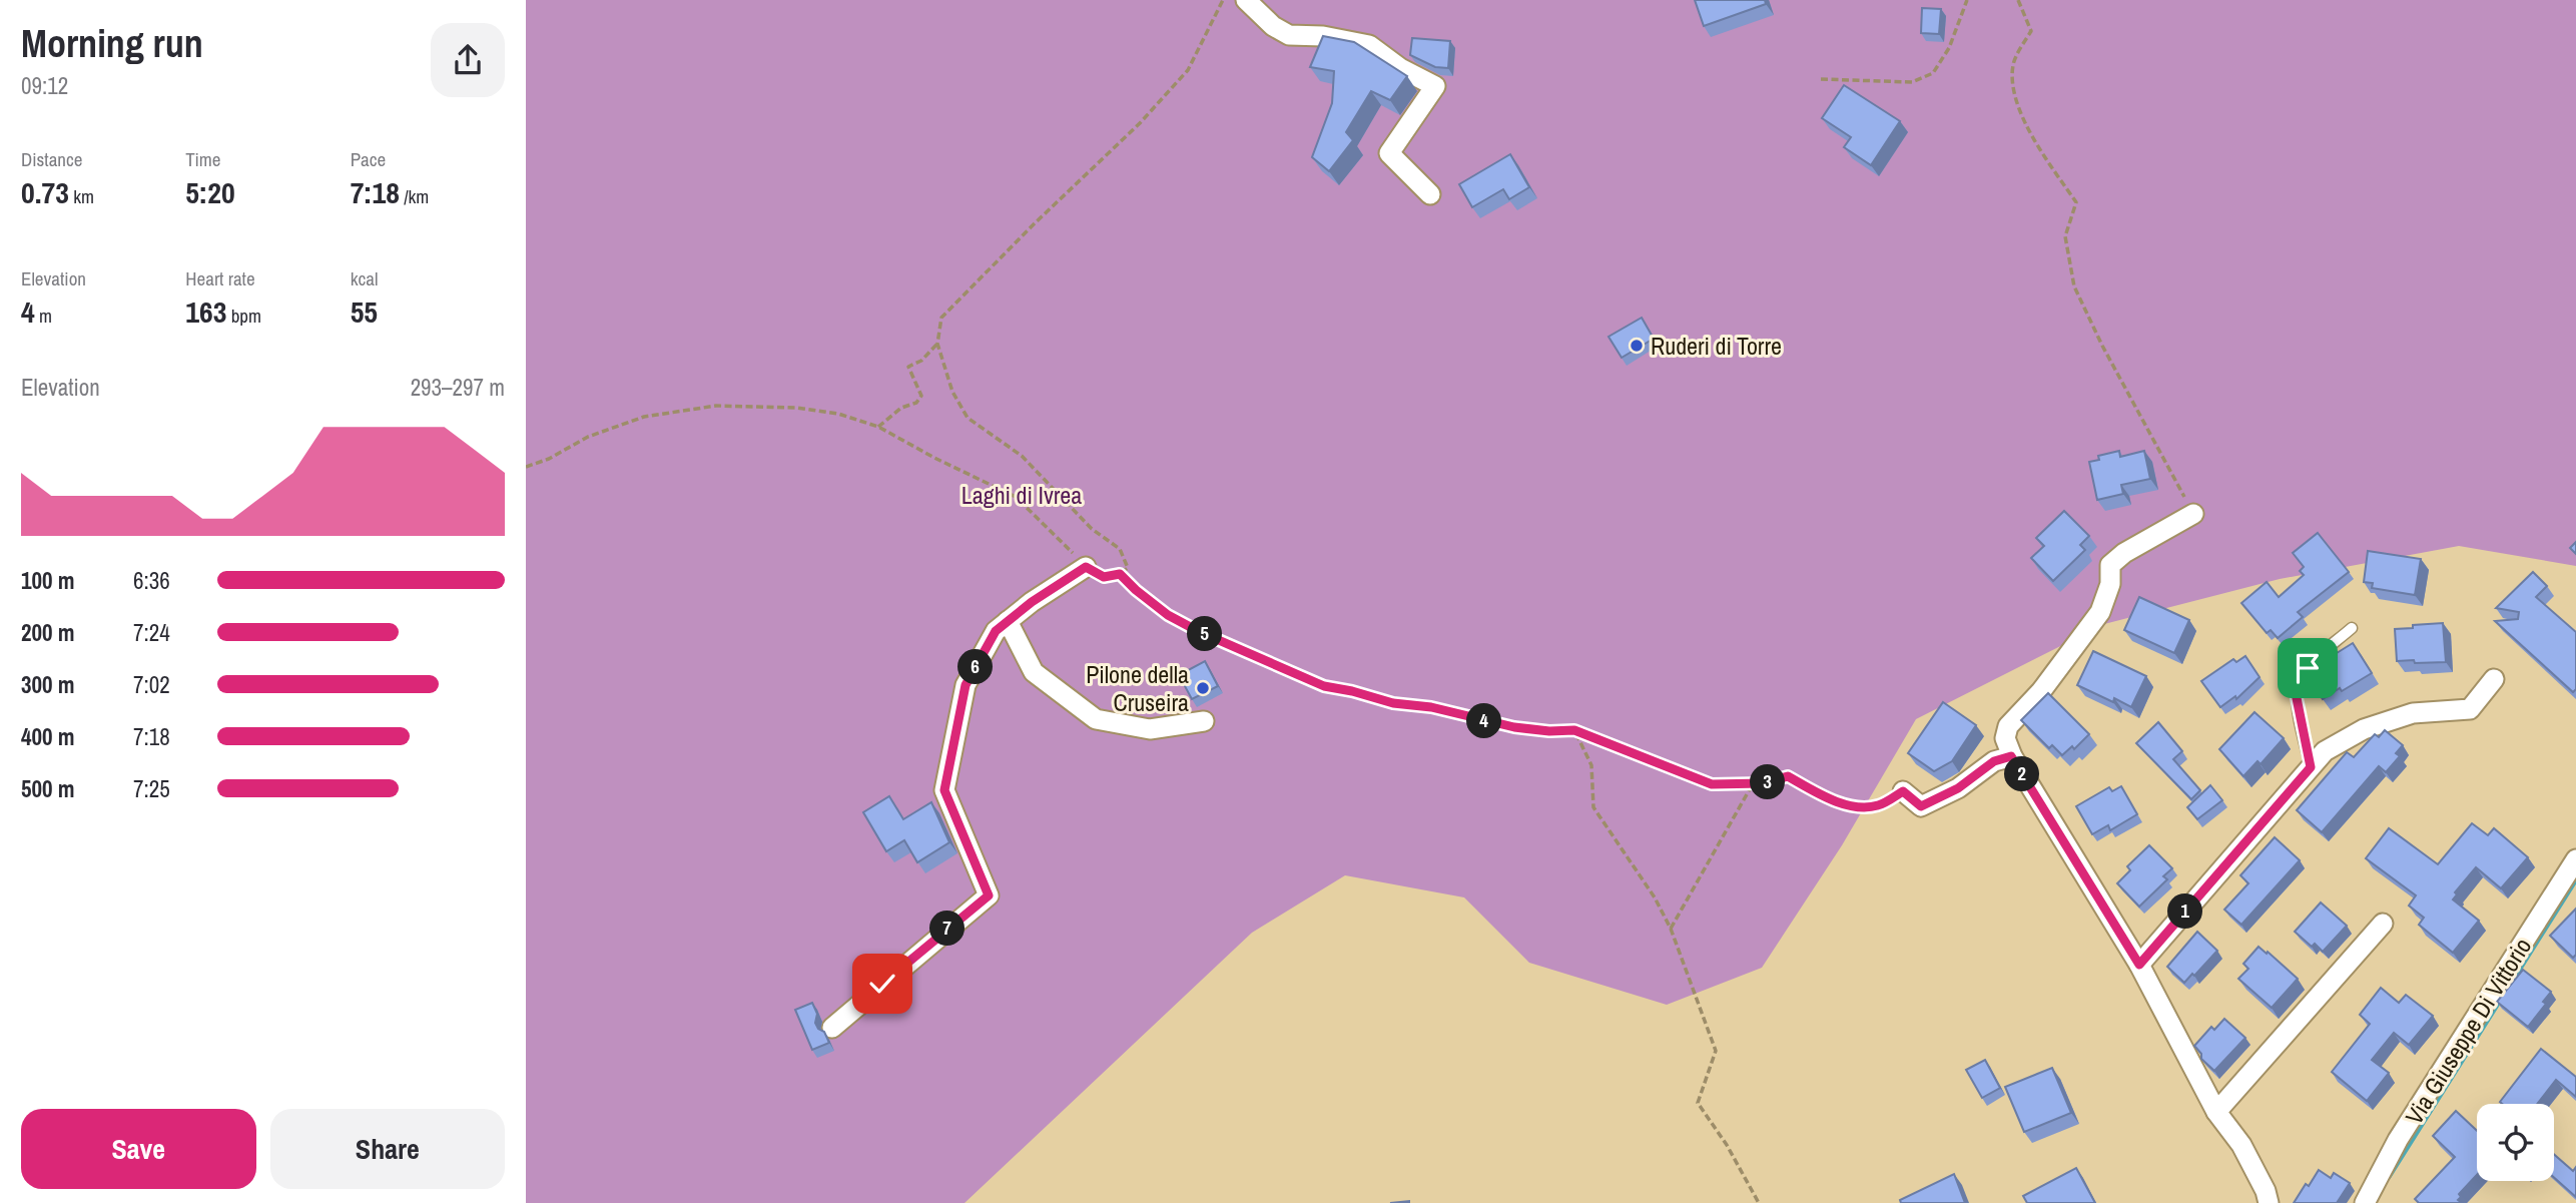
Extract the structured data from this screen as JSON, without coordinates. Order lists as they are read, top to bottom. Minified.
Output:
{"streets":{"street":["Via Giuseppe Di Vittorio"]},"parks":["Laghi di Ivrea"],"places":["Ruderi di Torre","Pilone della Cruseira"],"page":{"heading":["Morning run","09:12"],"stats":[["Distance","0.73 km"],["Time","5:20"],["Pace","7:18 /km"],["Elevation","4 m"],["Heart rate","163 bpm"],["kcal","55"]],"chart":["Elevation","293–297 m"],"list":[{"name":"100 m","note":"6:36"},{"name":"200 m","note":"7:24"},{"name":"300 m","note":"7:02"},{"name":"400 m","note":"7:18"},{"name":"500 m","note":"7:25"}],"pins":["5","6","4","2","3","1","7"],"buttons":["Save","Share"]}}
